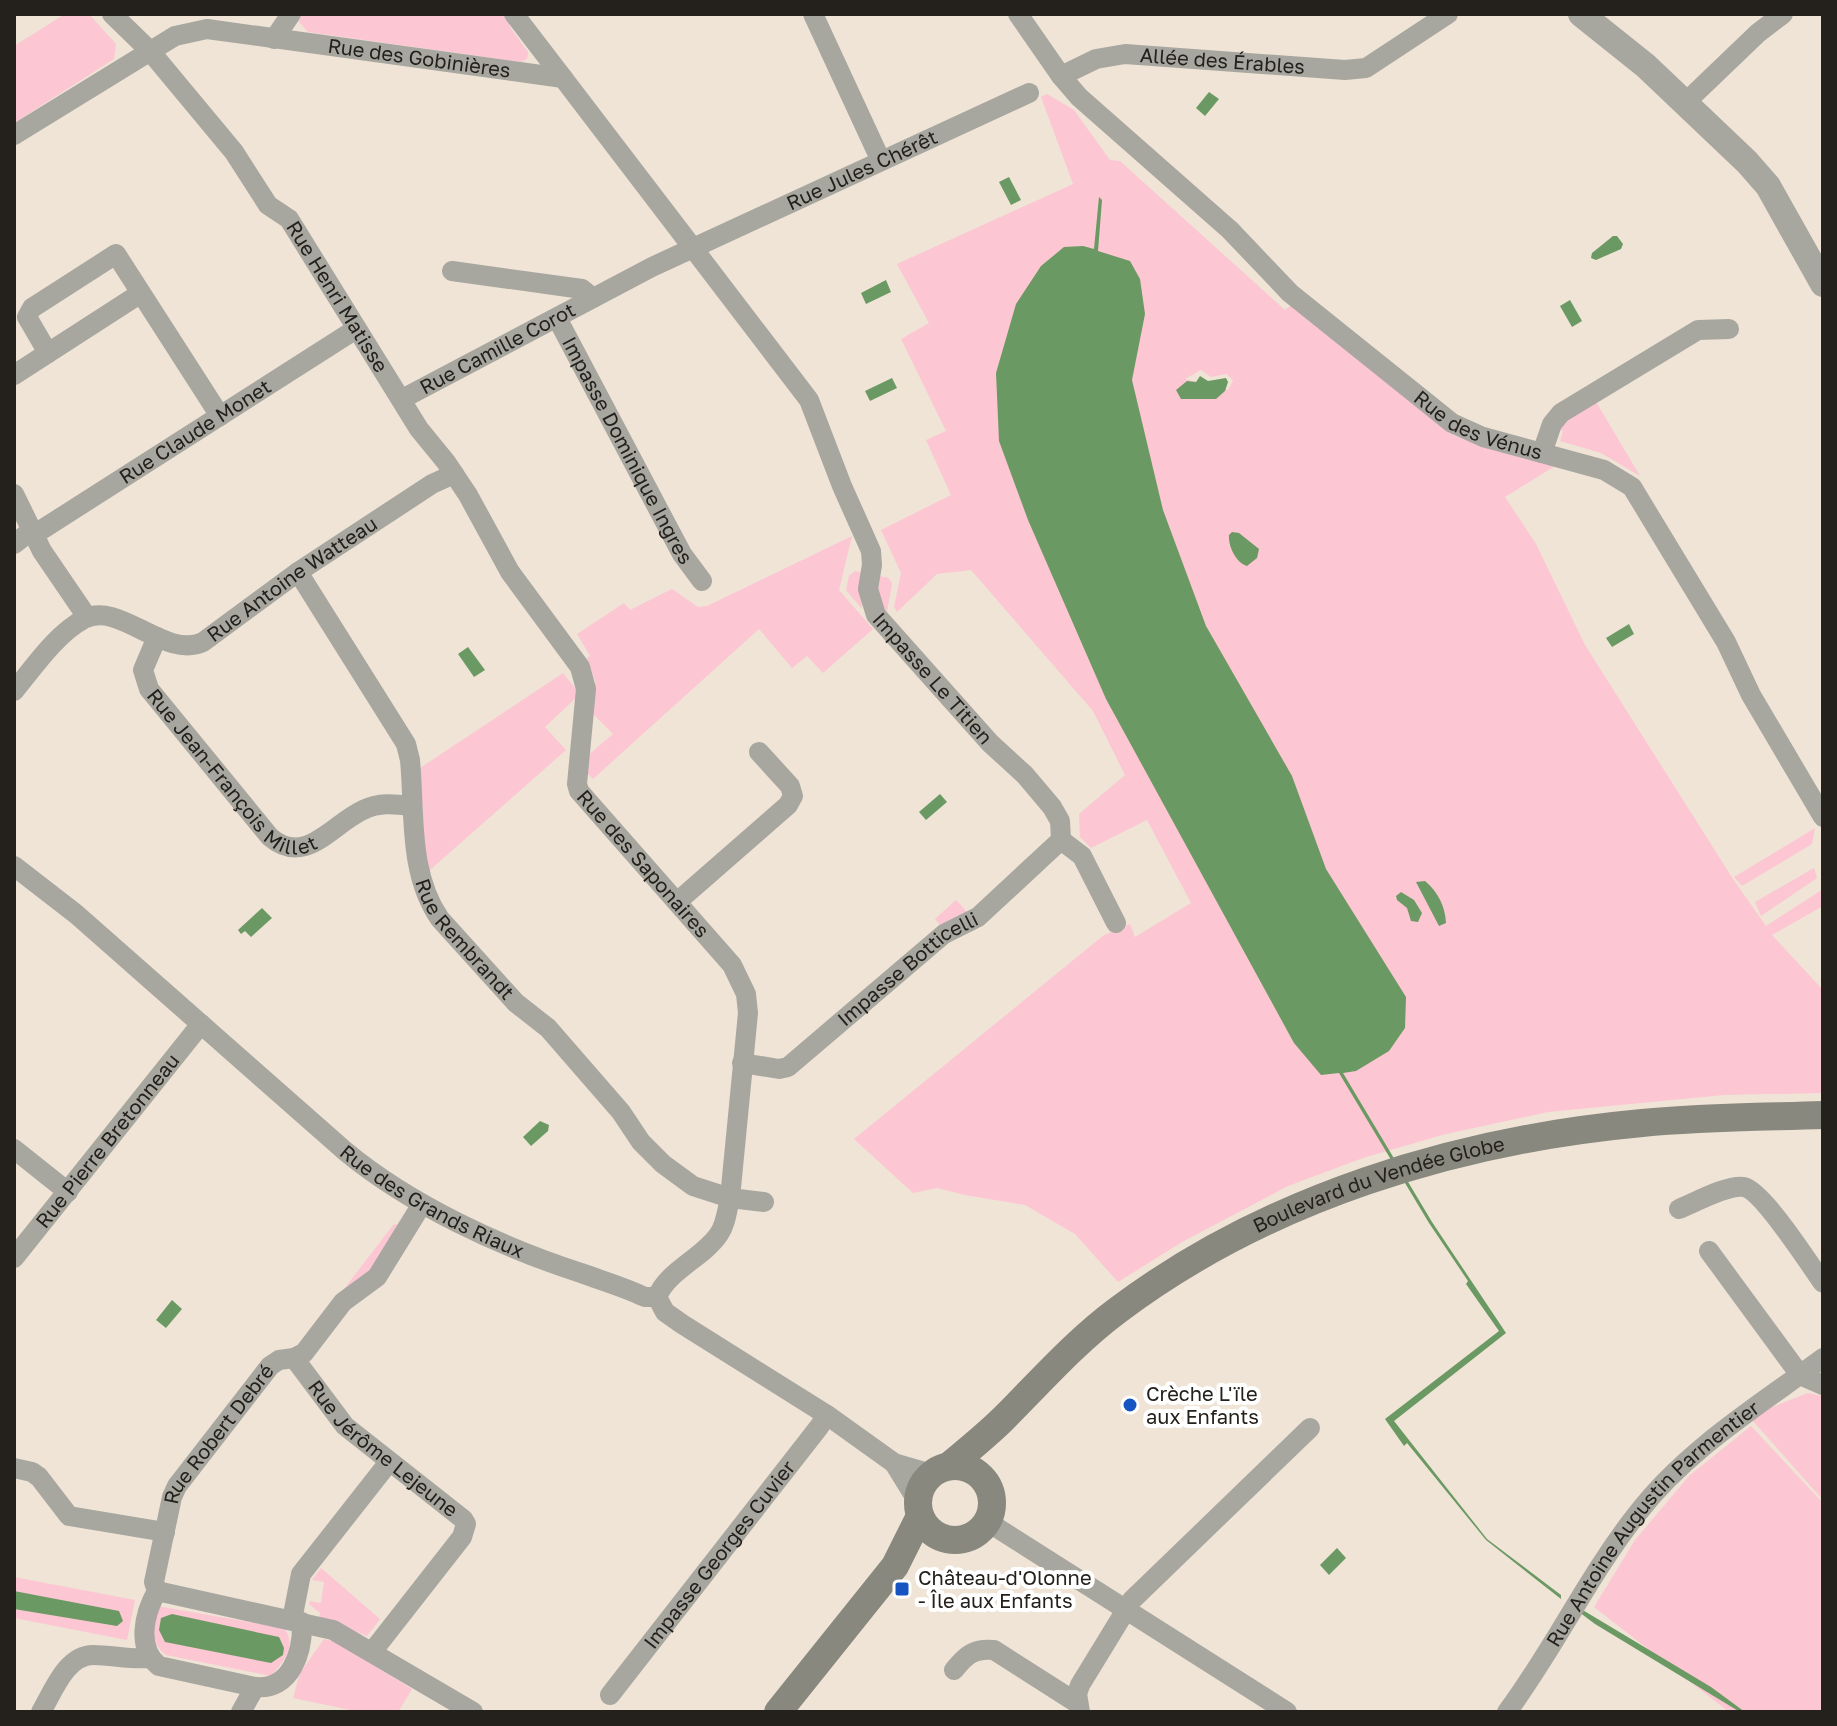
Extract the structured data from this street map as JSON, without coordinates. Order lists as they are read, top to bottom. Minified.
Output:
{"streets":{"main road":["Boulevard du Vendée Globe"],"street":["Rue des Gobinières","Allée des Érables","Rue Jules Chérêt","Rue Henri Matisse","Rue Camille Corot","Rue des Vénus","Rue Claude Monet","Impasse Dominique Ingres","Rue Antoine Watteau","Impasse Le Titien","Rue Jean-François Millet","Rue des Saponaires","Rue Rembrandt","Impasse Botticelli","Rue Pierre Bretonneau","Rue des Grands Riaux","Rue Robert Debré","Rue Jérôme Lejeune","Rue Antoine Augustin Parmentier","Impasse Georges Cuvier"]},"crossings":[["Rue des Gobinières","Rue Henri Matisse"],["Allée des Érables","Rue des Vénus"],["Rue Jules Chérêt","Rue Camille Corot"],["Rue Jules Chérêt","Impasse Le Titien"],["Rue Henri Matisse","Rue Camille Corot"],["Rue Henri Matisse","Rue Claude Monet"],["Rue Henri Matisse","Rue des Saponaires"],["Rue Camille Corot","Impasse Dominique Ingres"],["Rue Camille Corot","Impasse Le Titien"],["Rue Camille Corot","Rue des Saponaires"],["Rue Antoine Watteau","Rue Jean-François Millet"],["Rue Antoine Watteau","Rue des Saponaires"],["Rue Antoine Watteau","Rue Rembrandt"],["Impasse Le Titien","Impasse Botticelli"],["Rue Jean-François Millet","Rue Rembrandt"],["Rue des Saponaires","Rue Rembrandt"],["Rue des Saponaires","Impasse Botticelli"],["Rue des Saponaires","Rue des Grands Riaux"],["Rue Pierre Bretonneau","Rue des Grands Riaux"],["Boulevard du Vendée Globe","Rue des Grands Riaux"],["Rue des Grands Riaux","Rue Robert Debré"],["Rue des Grands Riaux","Impasse Georges Cuvier"],["Rue Robert Debré","Rue Jérôme Lejeune"]],"places":{"other":["Crèche L'ïle aux Enfants"],"transit":["Château-d'Olonne - Île aux Enfants"]}}
